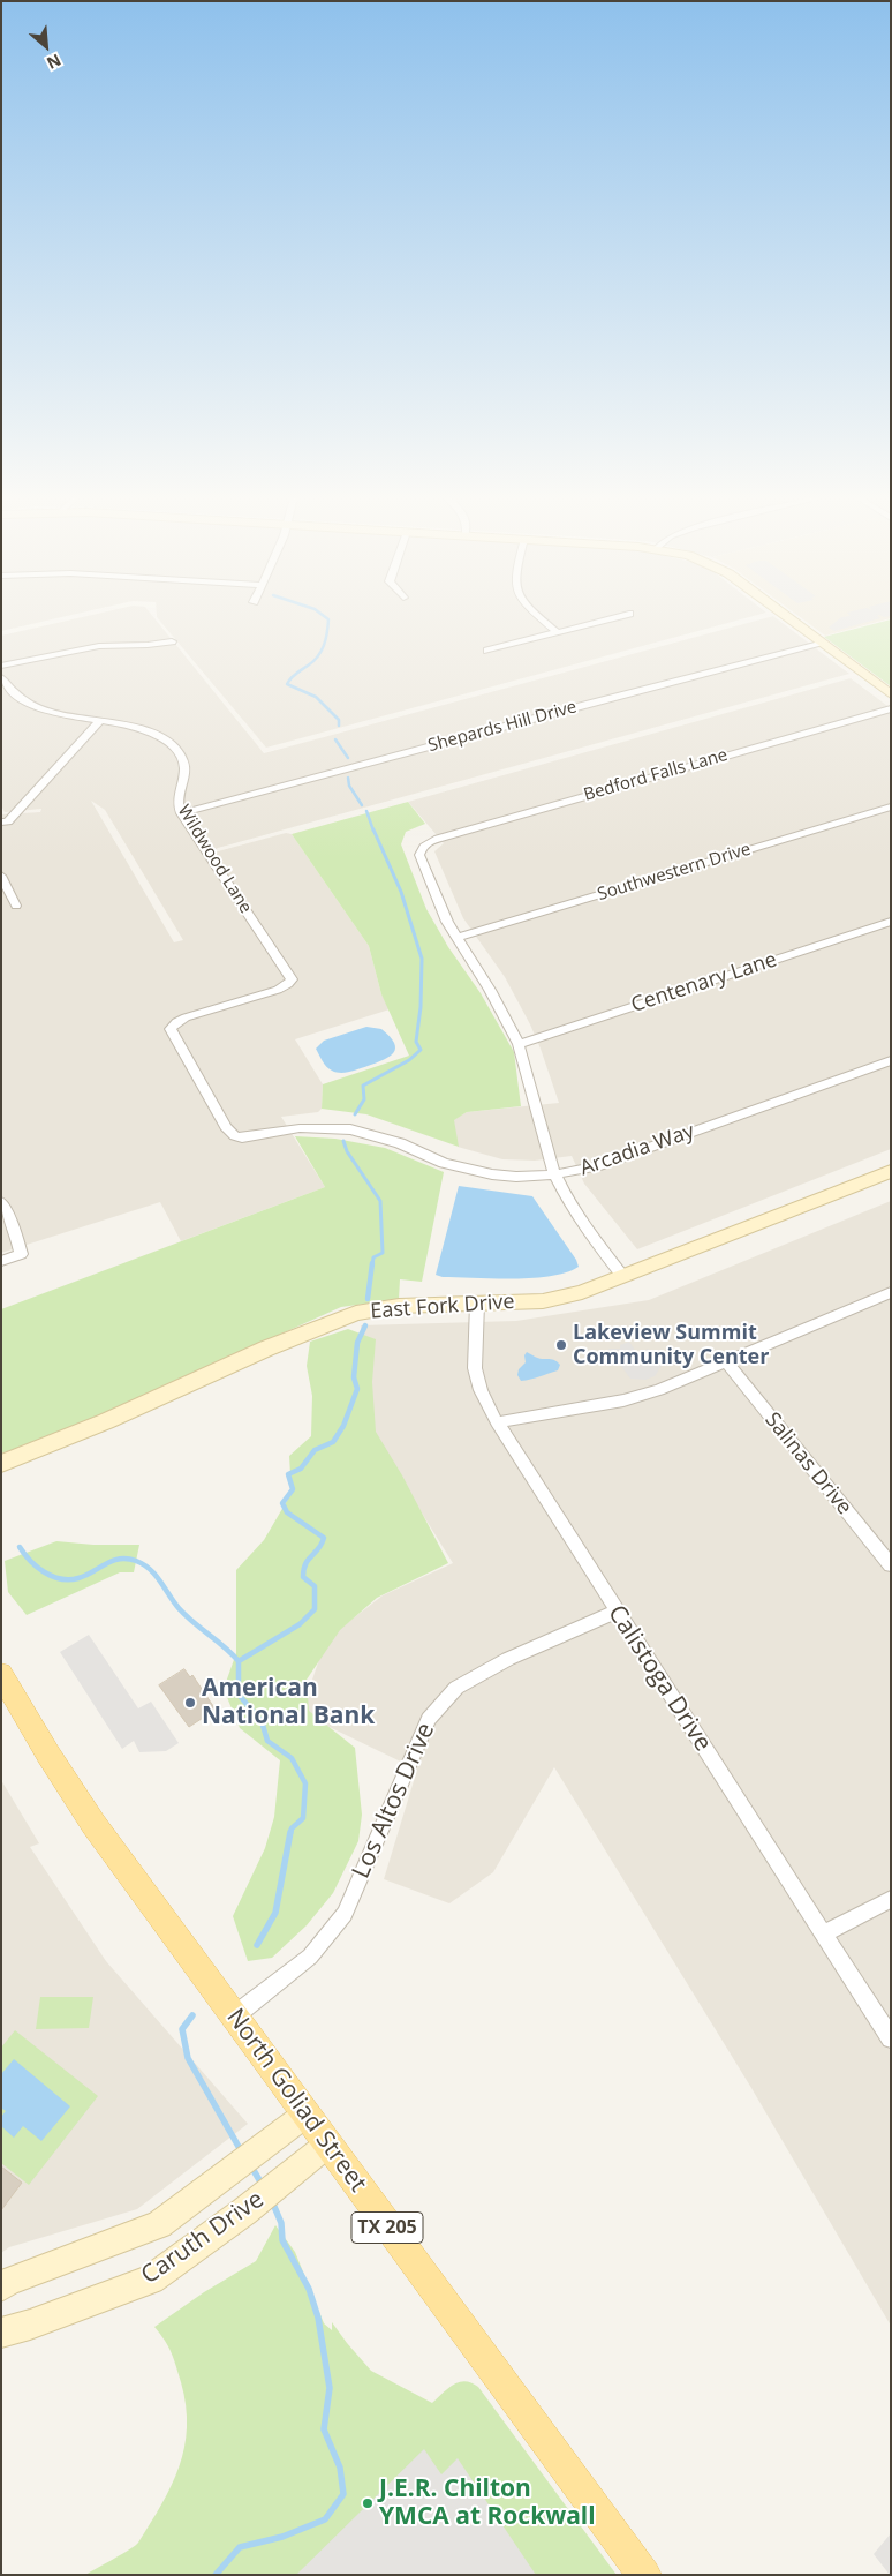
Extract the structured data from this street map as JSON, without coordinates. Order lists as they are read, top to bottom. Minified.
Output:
{"streets":{"main road":["North Goliad Street","TX 205"],"street":["Shepards Hill Drive","Bedford Falls Lane","Wildwood Lane","Southwestern Drive","Centenary Lane","Arcadia Way","East Fork Drive","Salinas Drive","Calistoga Drive","Los Altos Drive","Caruth Drive"]},"crossings":[["Shepards Hill Drive","Wildwood Lane"],["Bedford Falls Lane","Southwestern Drive"],["Wildwood Lane","Arcadia Way"],["East Fork Drive","Calistoga Drive"],["Calistoga Drive","Los Altos Drive"],["Los Altos Drive","North Goliad Street"],["North Goliad Street","Caruth Drive"]],"places":["Lakeview Summit Community Center","American National Bank","J.E.R. Chilton YMCA at Rockwall"],"north":"bottom right"}
